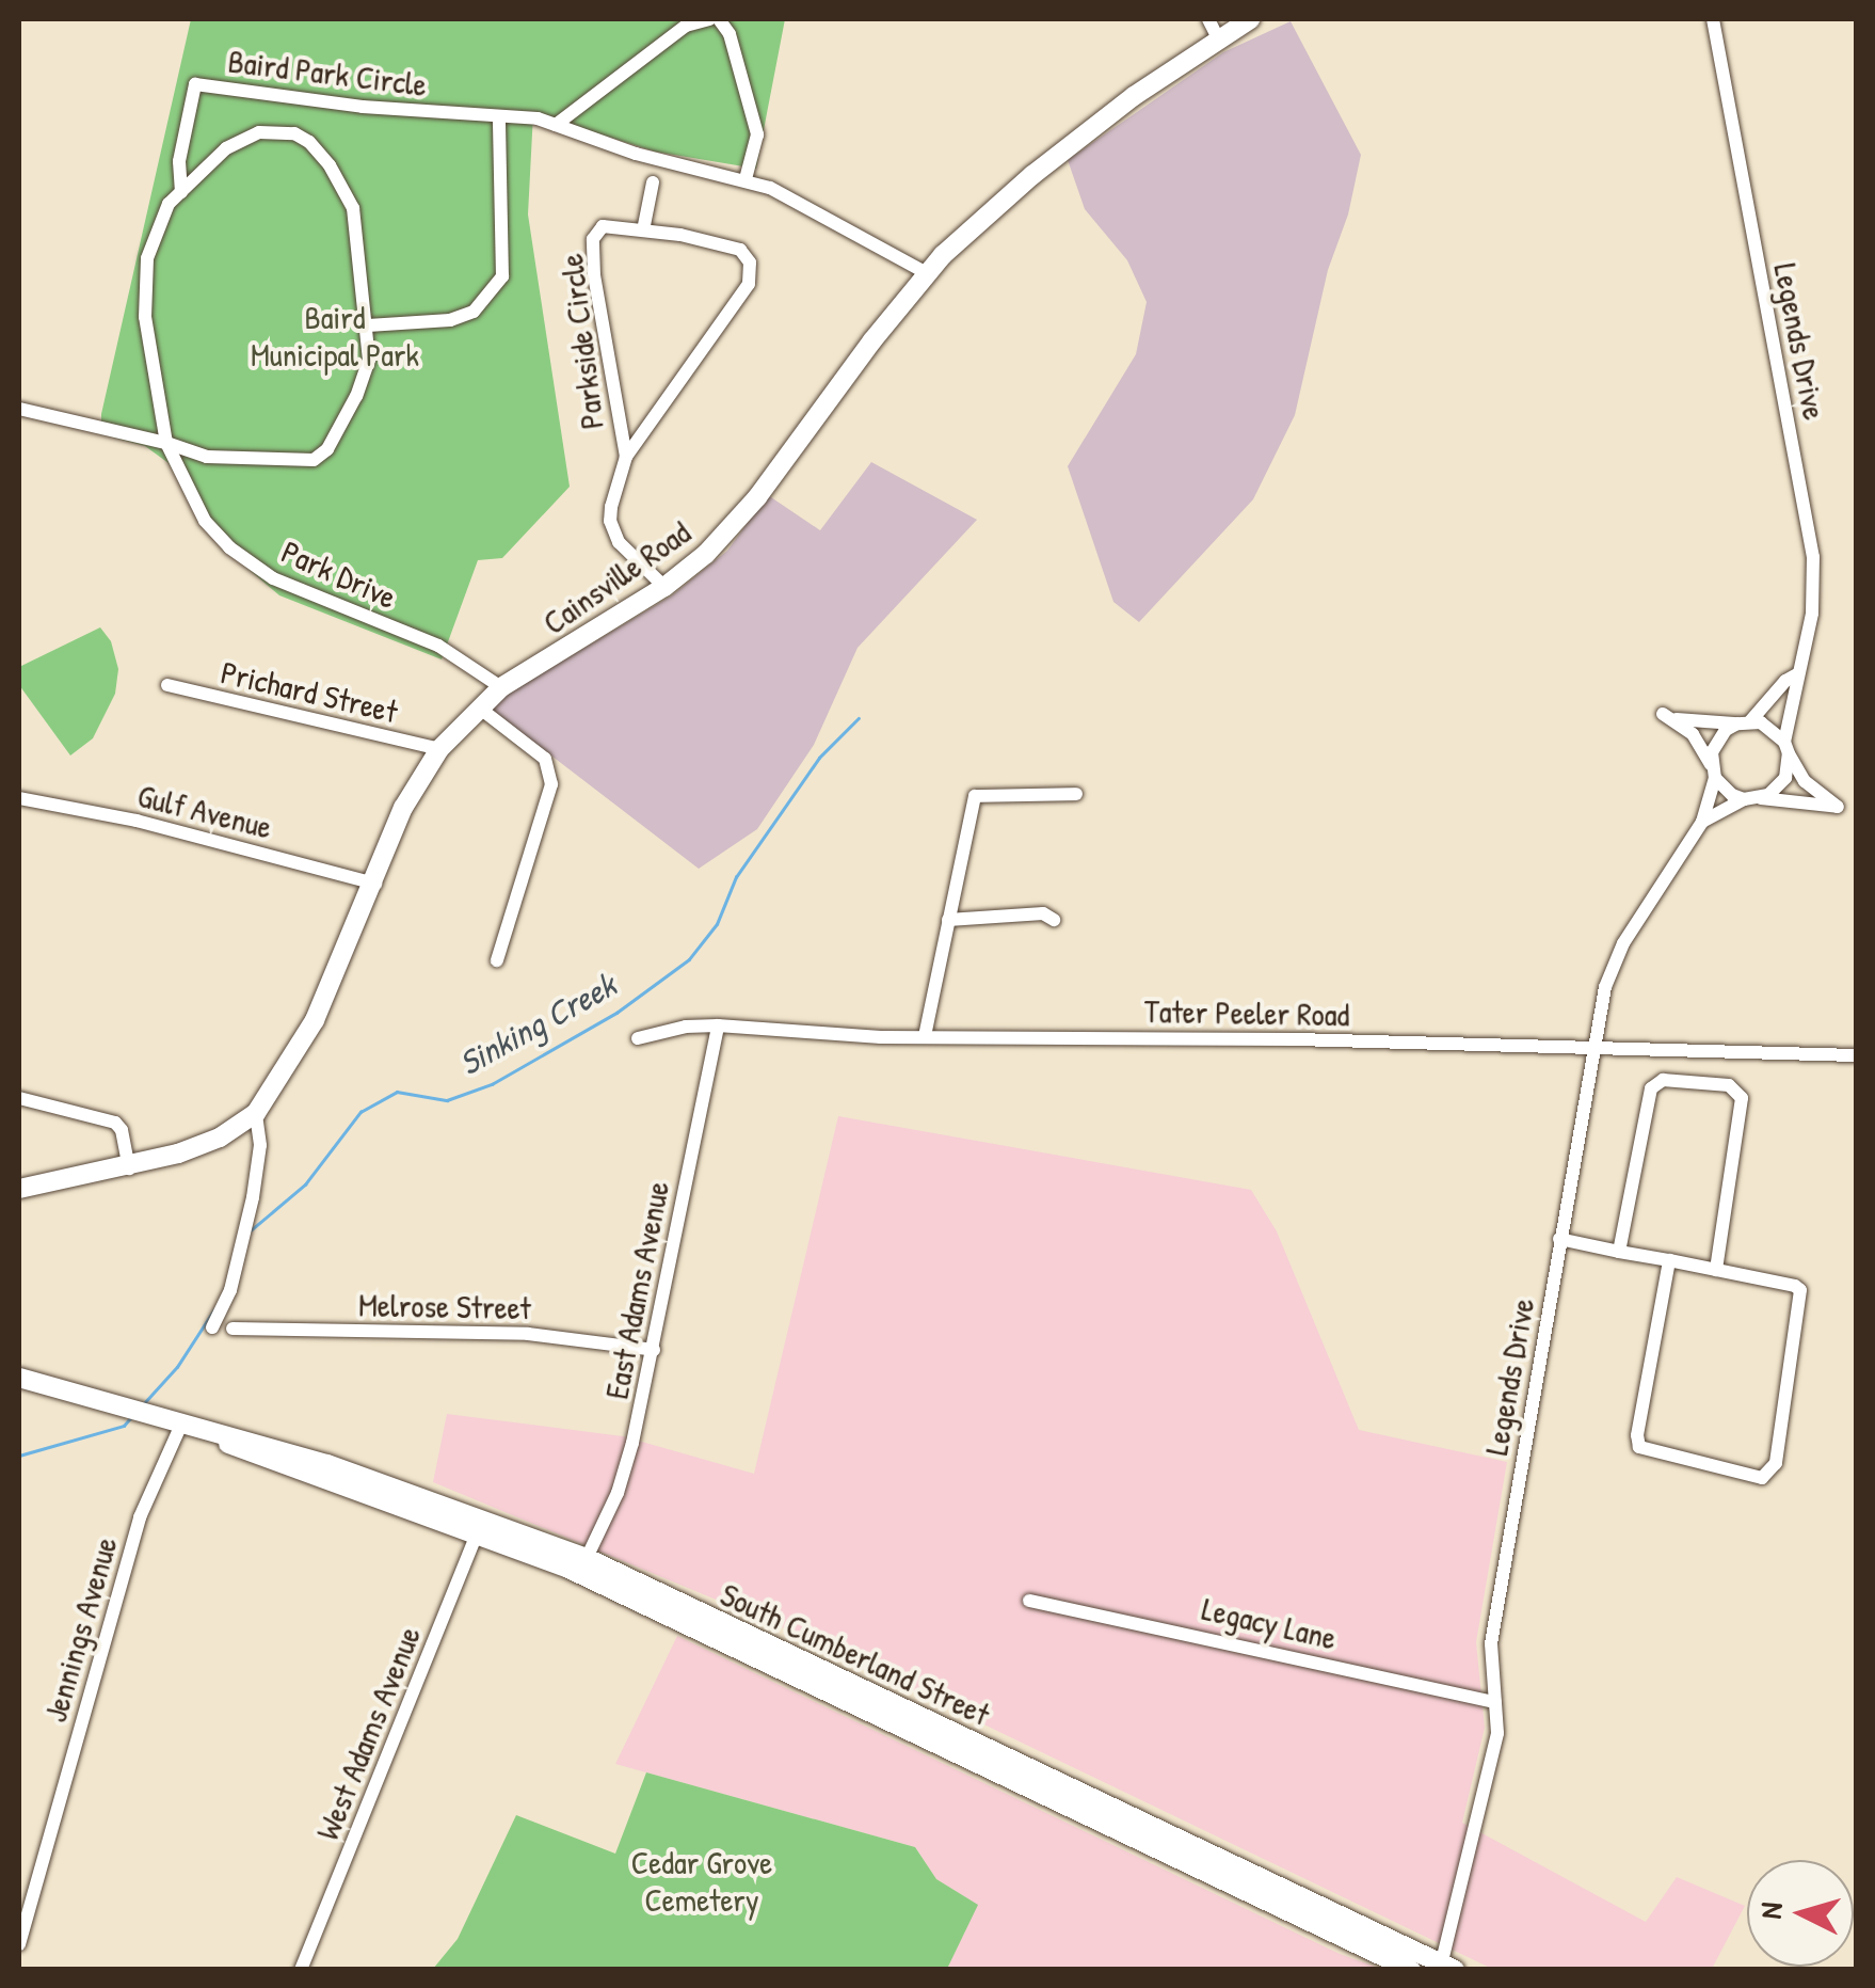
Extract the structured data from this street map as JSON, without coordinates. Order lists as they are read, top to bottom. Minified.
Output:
{"streets":{"main road":["Cainsville Road","South Cumberland Street"],"street":["Baird Park Circle","Parkside Circle","Legends Drive","Park Drive","Prichard Street","Gulf Avenue","Tater Peeler Road","East Adams Avenue","Melrose Street","Legacy Lane","Jennings Avenue","West Adams Avenue"]},"crossings":[["Baird Park Circle","Park Drive"],["Baird Park Circle","Cainsville Road"],["Parkside Circle","Cainsville Road"],["Legends Drive","Tater Peeler Road"],["Legends Drive","Legacy Lane"],["Legends Drive","South Cumberland Street"],["Park Drive","Cainsville Road"],["Cainsville Road","Prichard Street"],["Cainsville Road","Gulf Avenue"],["Tater Peeler Road","East Adams Avenue"],["East Adams Avenue","Melrose Street"],["East Adams Avenue","South Cumberland Street"],["Jennings Avenue","South Cumberland Street"],["South Cumberland Street","West Adams Avenue"]],"water":["Sinking Creek"],"parks":["Baird Municipal Park","Cedar Grove Cemetery"],"north":"left"}
